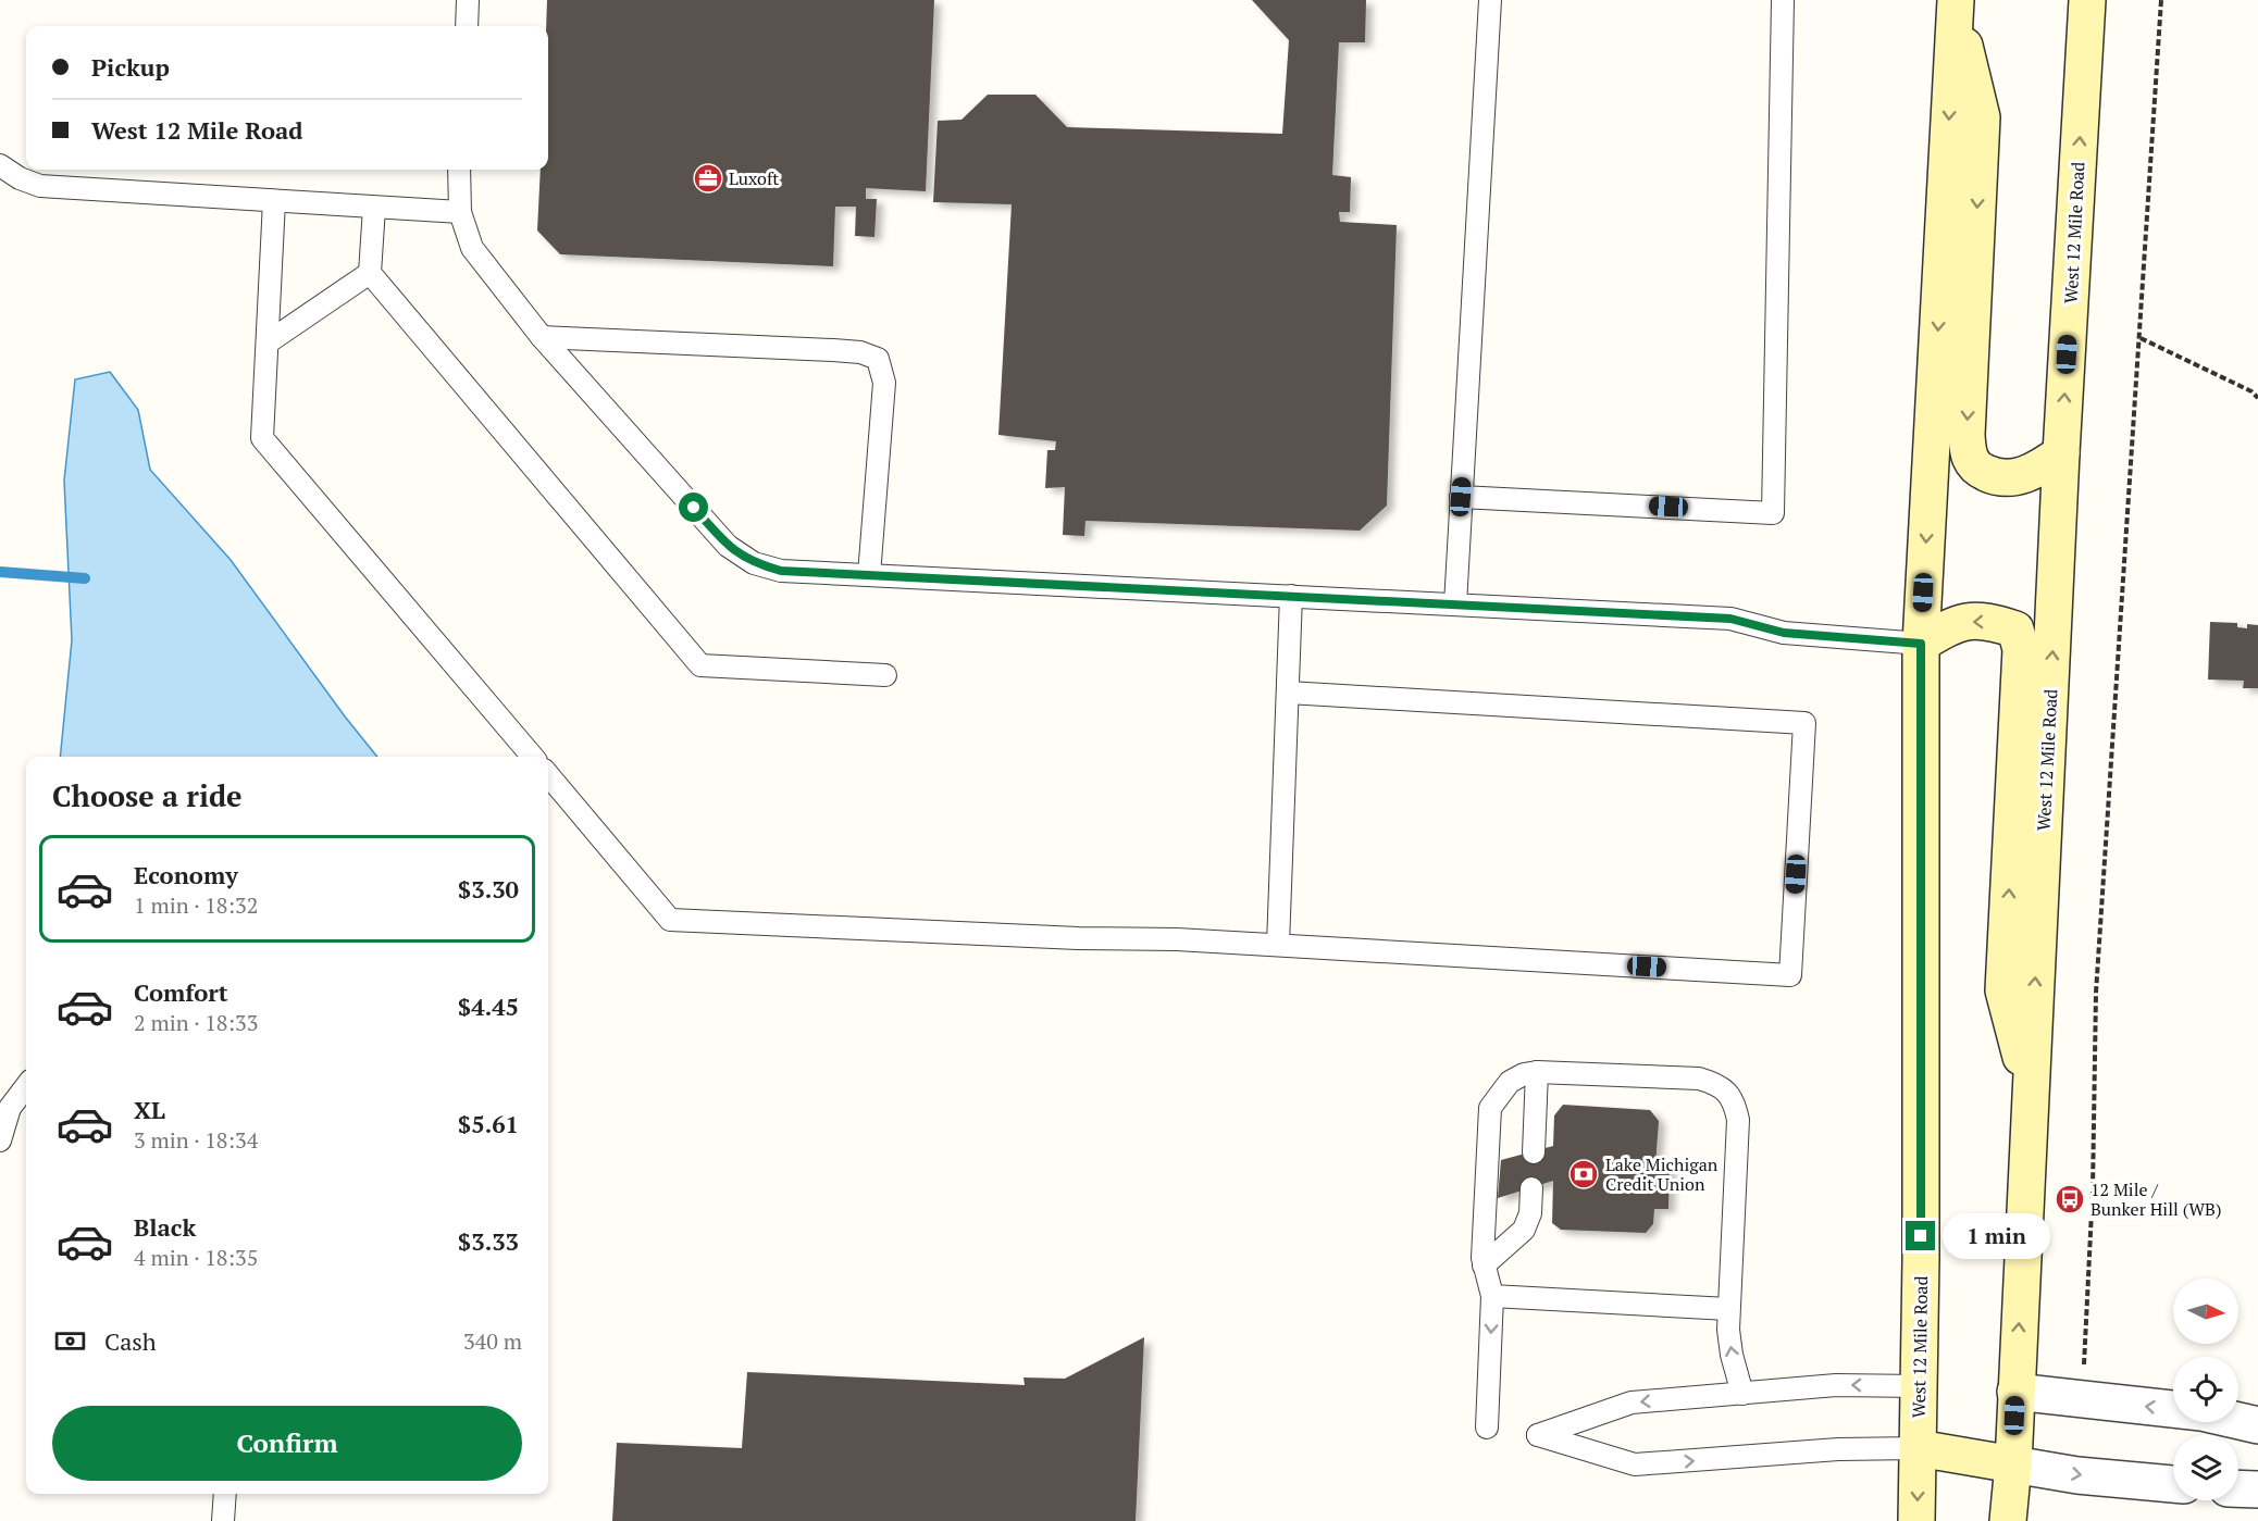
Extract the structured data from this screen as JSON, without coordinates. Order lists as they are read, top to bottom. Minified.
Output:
{"streets":{"main road":["West 12 Mile Road"]},"places":{"office":["Luxoft"],"bank":["Lake Michigan Credit Union"],"bus stop":["12 Mile / Bunker Hill (WB)"]},"north":"right","page":{"banner":["Pickup","West 12 Mile Road"],"heading":"Choose a ride","list":[{"name":"Economy","note":"1 min · 18:32","value":"$3.30"},{"name":"Comfort","note":"2 min · 18:33","value":"$4.45"},{"name":"XL","note":"3 min · 18:34","value":"$5.61"},{"name":"Black","note":"4 min · 18:35","value":"$3.33"}],"bubble":"1 min","pay":["Cash","340 m"],"buttons":"Confirm"}}
